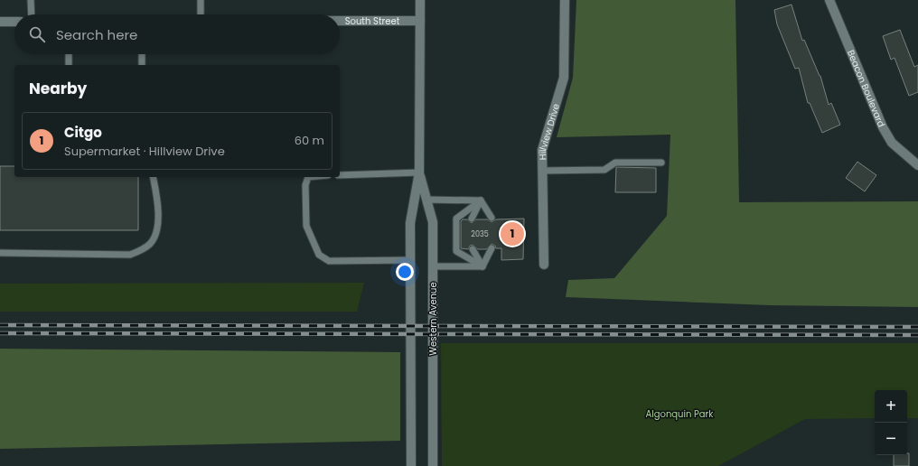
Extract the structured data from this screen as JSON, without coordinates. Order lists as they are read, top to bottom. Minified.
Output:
{"streets":{"main road":["South Street","Beacon Boulevard","Hillview Drive","Western Avenue"]},"crossings":[["South Street","Western Avenue"]],"parks":["Algonquin Park"],"house_numbers":["2035"],"page":{"search":"Search here","heading":"Nearby","list":[{"mark":"1","name":"Citgo","note":"Supermarket · Hillview Drive","value":"60 m"}],"pins":"1","map_buttons":["+","−"]}}
